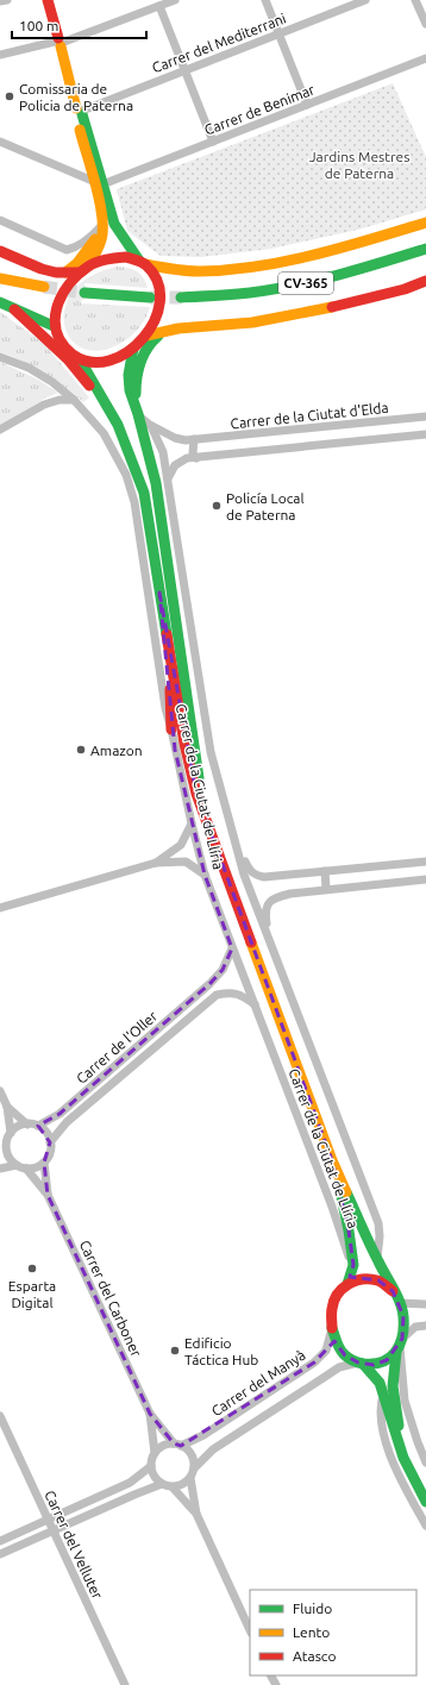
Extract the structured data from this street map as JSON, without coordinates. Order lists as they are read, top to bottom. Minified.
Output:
{"streets":{"street":["Carrer del Mediterrani","Carrer de Benimar","CV-365","Carrer de la Ciutat d'Elda","Carrer de la Ciutat de Llíria","Carrer de l'Oller","Carrer del Carboner","Carrer del Manyà","Carrer del Velluter"]},"crossings":[["Carrer de la Ciutat d'Elda","Carrer de la Ciutat de Llíria"],["Carrer de la Ciutat de Llíria","Carrer de l'Oller"],["Carrer de la Ciutat de Llíria","Carrer del Manyà"],["Carrer de l'Oller","Carrer del Carboner"],["Carrer del Carboner","Carrer del Manyà"]],"parks":["Jardins Mestres de Paterna"],"places":["Comissaria de Policia de Paterna","Policía Local de Paterna","Amazon","Esparta Digital","Edificio Táctica Hub"],"legend":["Fluido","Lento","Atasco"],"scale_bar":"100 m"}
